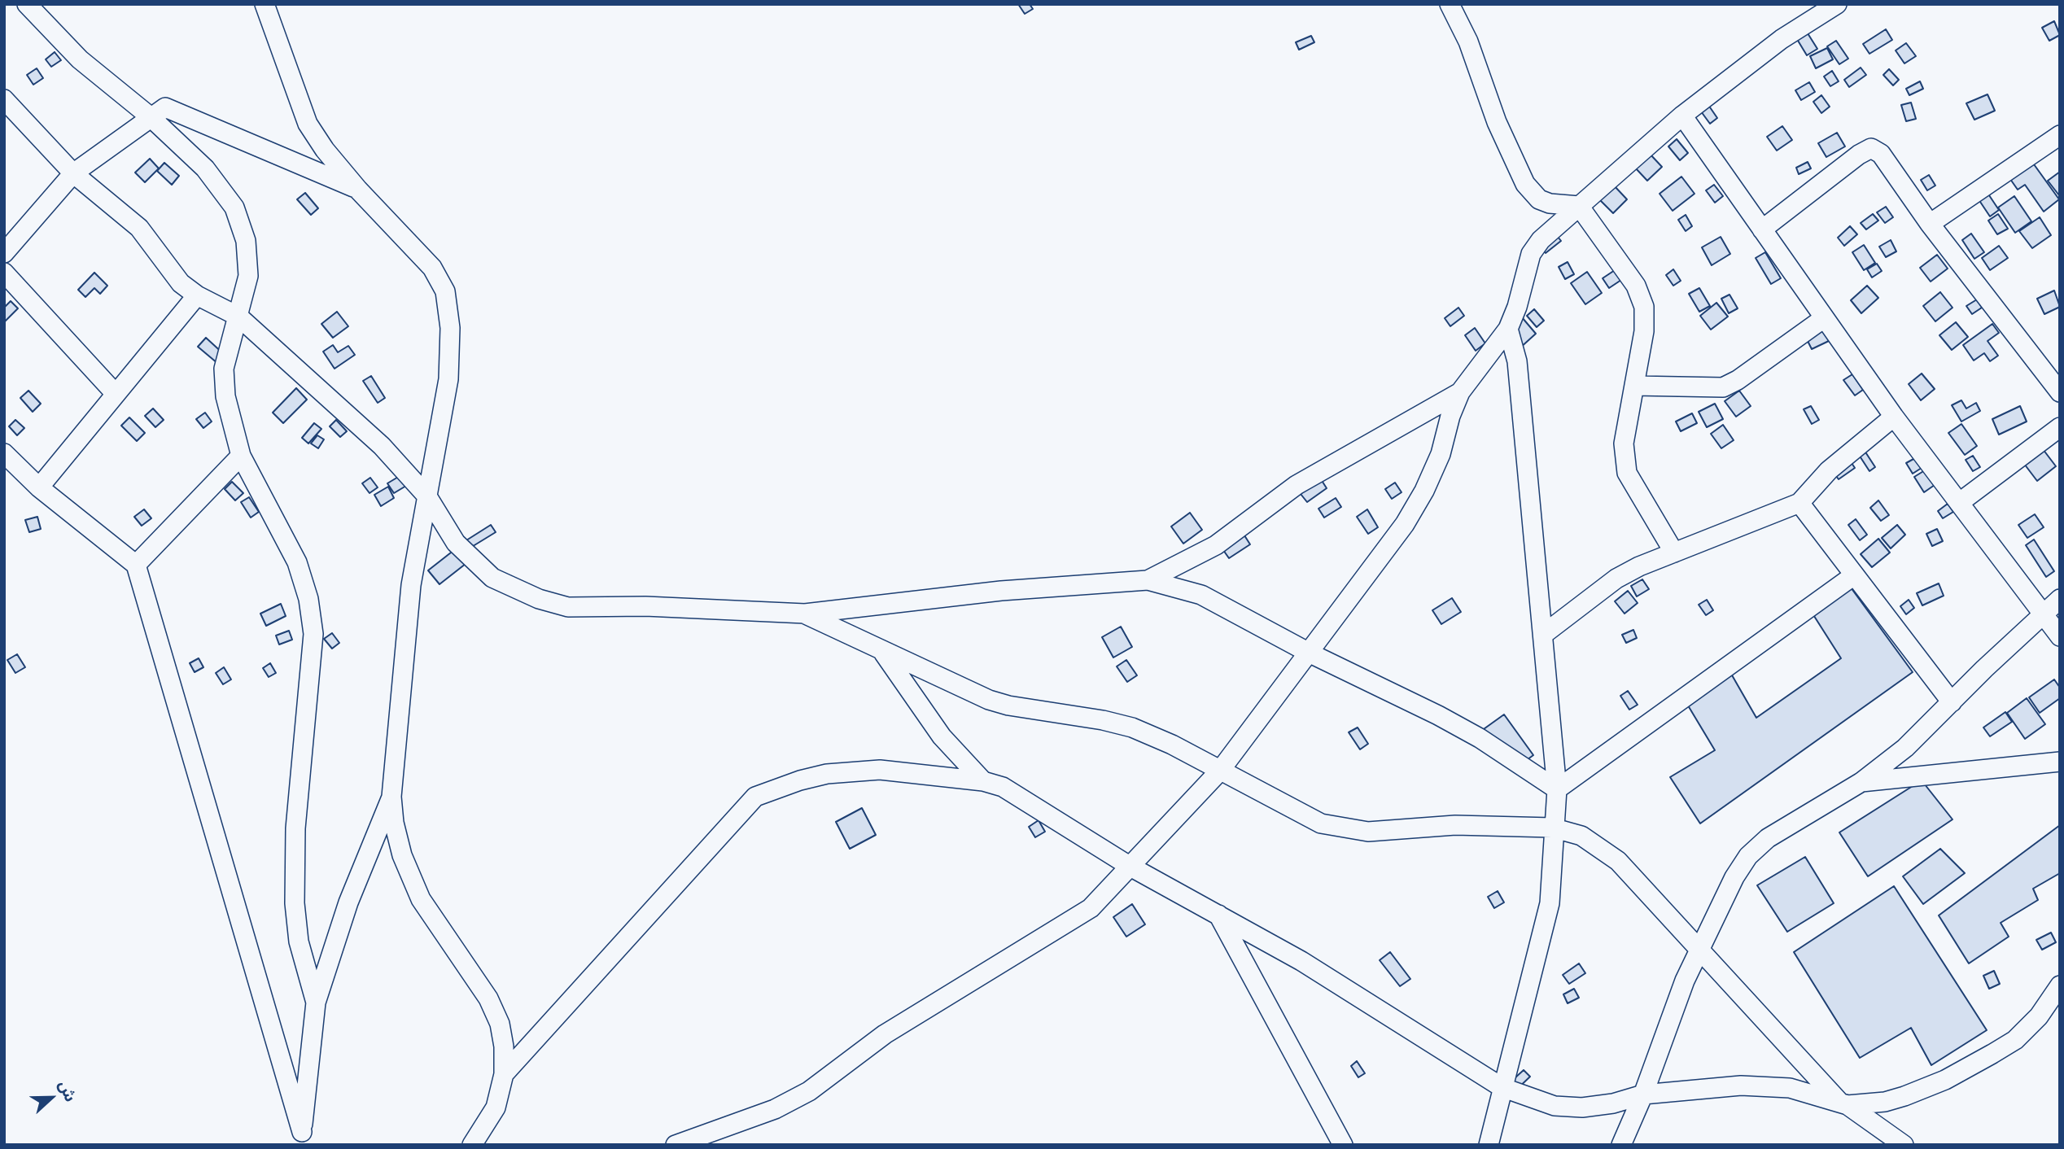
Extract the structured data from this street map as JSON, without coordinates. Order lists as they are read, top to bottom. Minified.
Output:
{"north":"right"}
